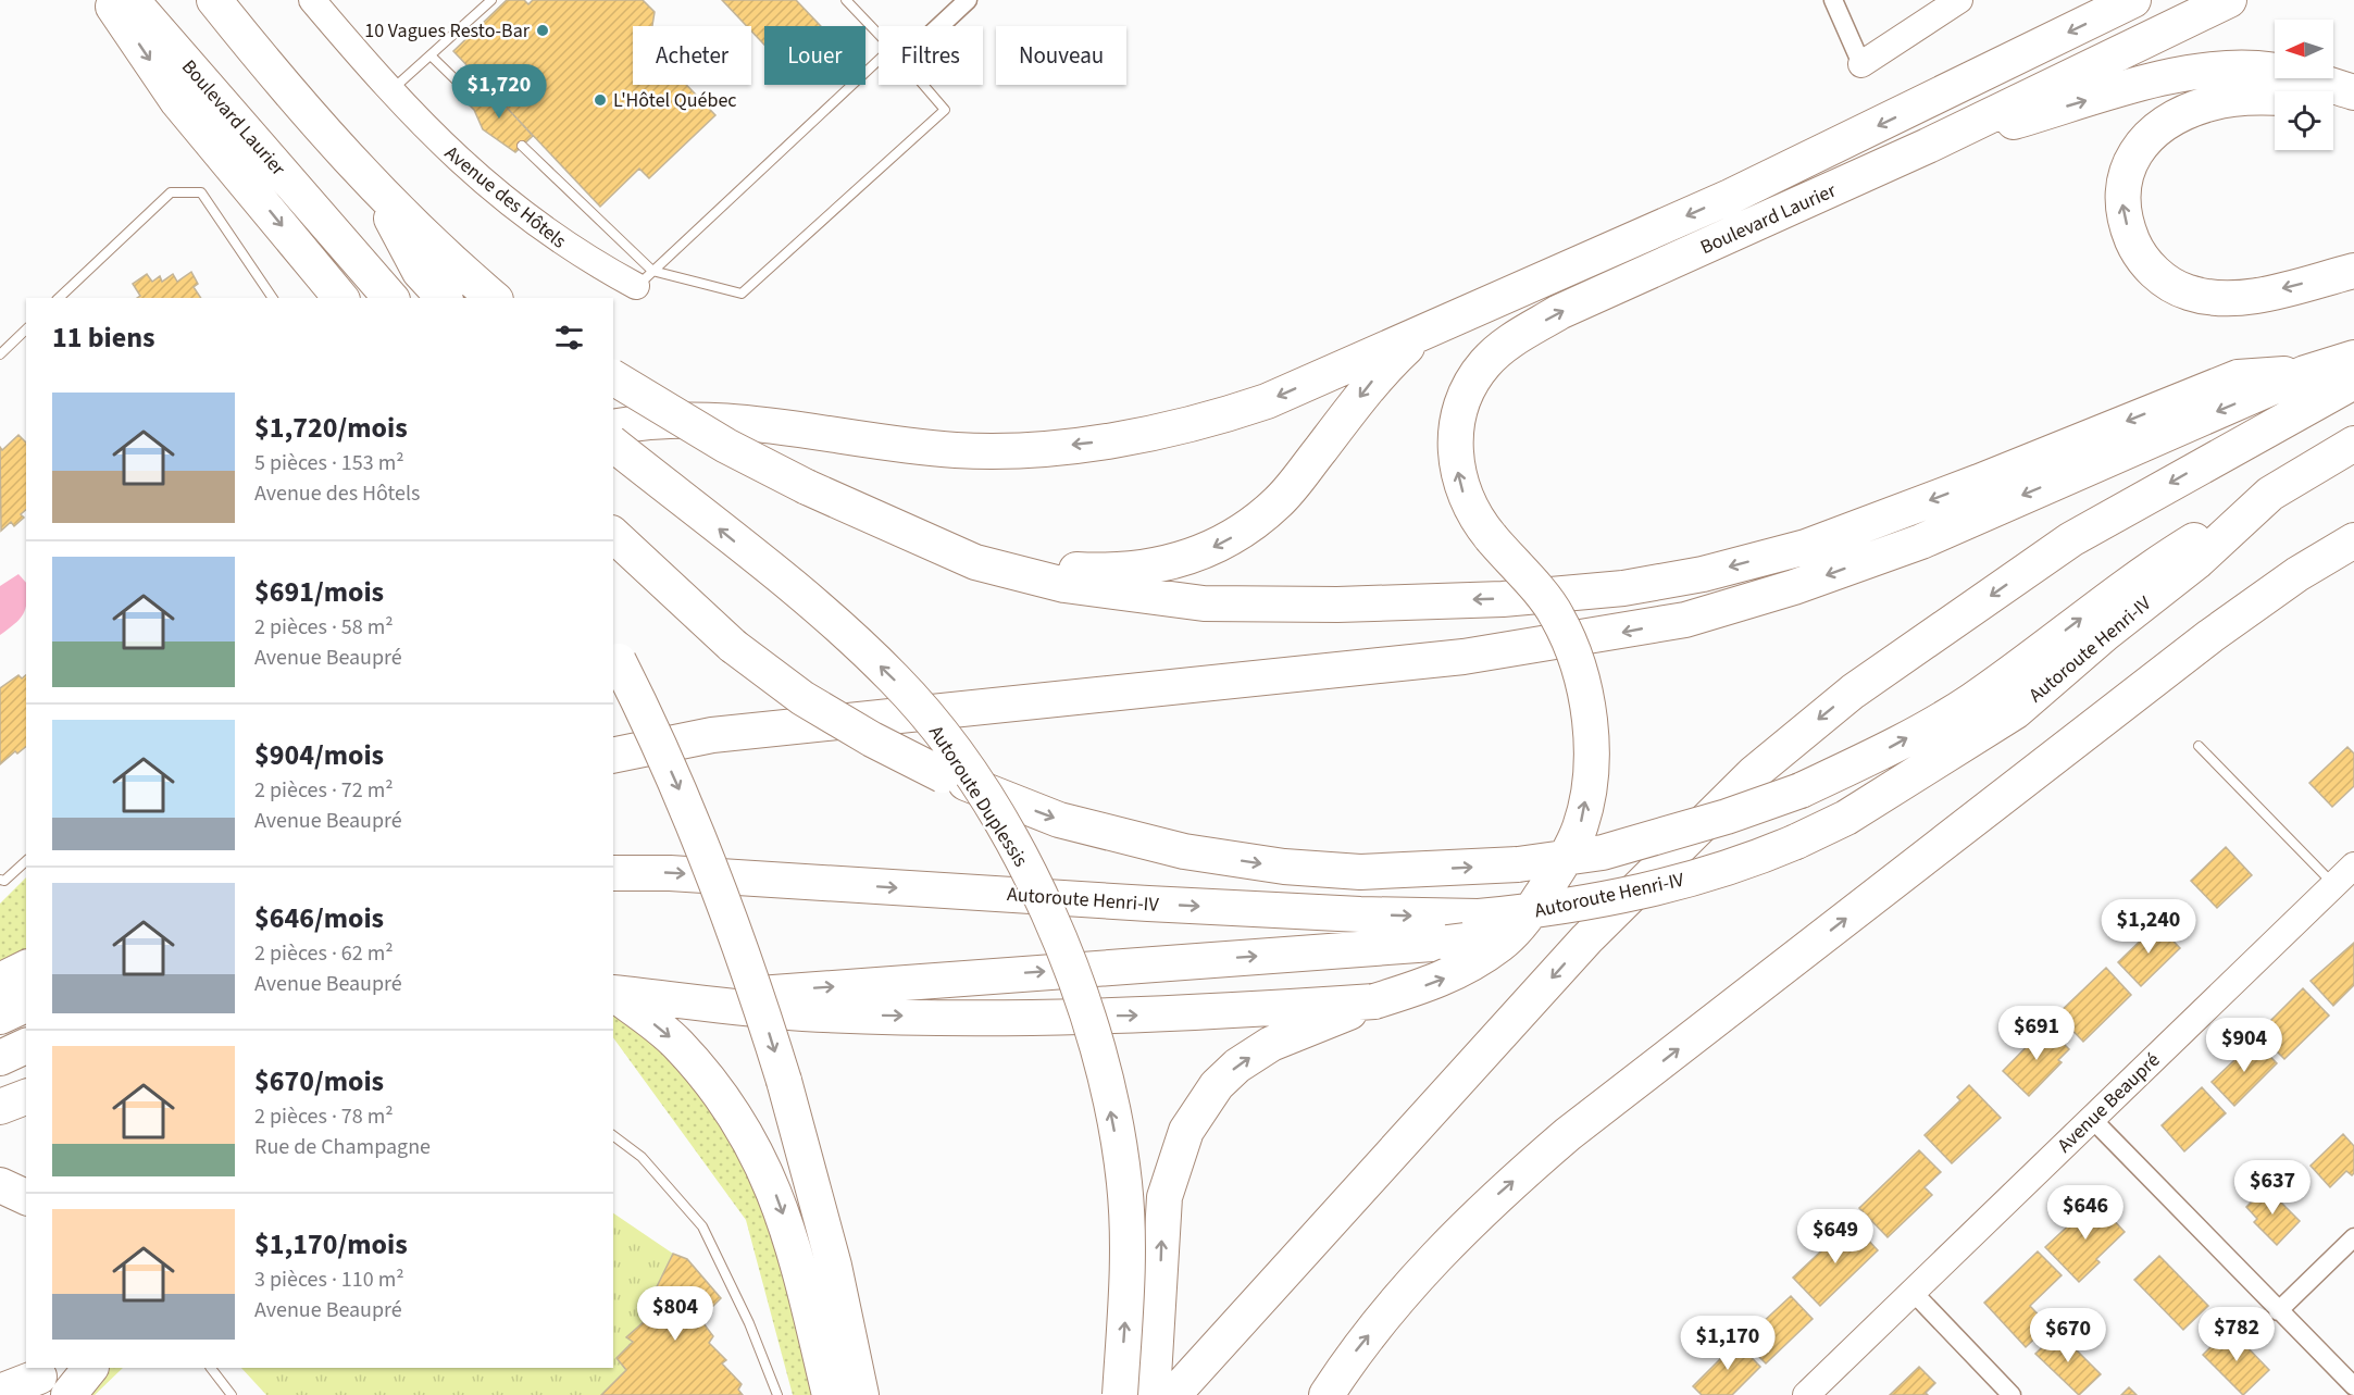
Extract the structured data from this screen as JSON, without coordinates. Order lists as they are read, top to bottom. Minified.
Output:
{"streets":{"highway":["Boulevard Laurier","Autoroute Henri-IV","Autoroute Duplessis"],"street":["Avenue des Hôtels","Avenue Beaupré"]},"places":["10 Vagues Resto-Bar","L'Hôtel Québec"],"north":"left","page":{"chip":["Acheter","Louer","Filtres","Nouveau"],"price":["$1,720","$1,240","$691","$904","$637","$646","$649","$804","$782","$670","$1,170"],"heading":"11 biens","list":[{"name":"$1,720/mois","note":"5 pièces · 153 m² · Avenue des Hôtels"},{"name":"$691/mois","note":"2 pièces · 58 m² · Avenue Beaupré"},{"name":"$904/mois","note":"2 pièces · 72 m² · Avenue Beaupré"},{"name":"$646/mois","note":"2 pièces · 62 m² · Avenue Beaupré"},{"name":"$670/mois","note":"2 pièces · 78 m² · Rue de Champagne"},{"name":"$1,170/mois","note":"3 pièces · 110 m² · Avenue Beaupré"}]}}
